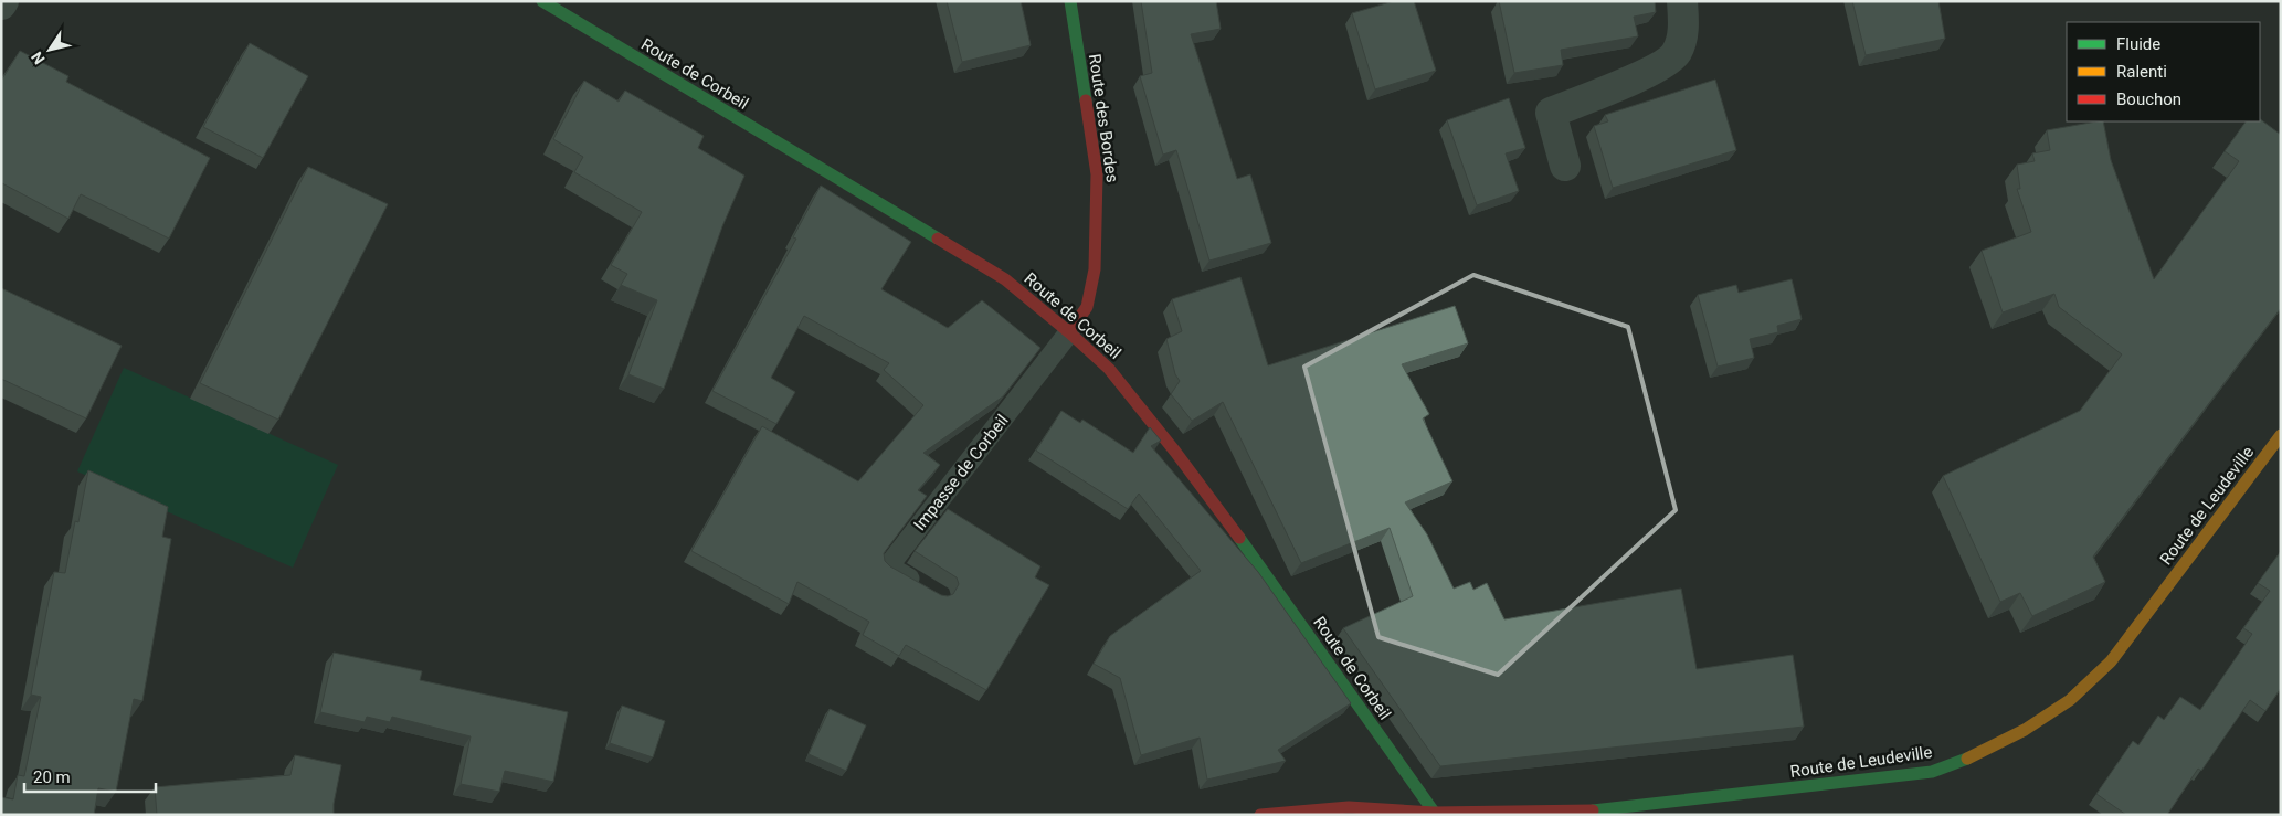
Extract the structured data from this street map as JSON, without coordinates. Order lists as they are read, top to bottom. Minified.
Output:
{"streets":{"street":["Route de Corbeil","Route des Bordes","Route de Leudeville"],"lane":["Impasse de Corbeil"]},"crossings":[["Route de Corbeil","Route des Bordes"],["Route de Corbeil","Impasse de Corbeil"],["Route de Corbeil","Route de Leudeville"],["Route des Bordes","Impasse de Corbeil"]],"legend":["Fluide","Ralenti","Bouchon"],"scale_bar":"20 m","north":"bottom left"}
